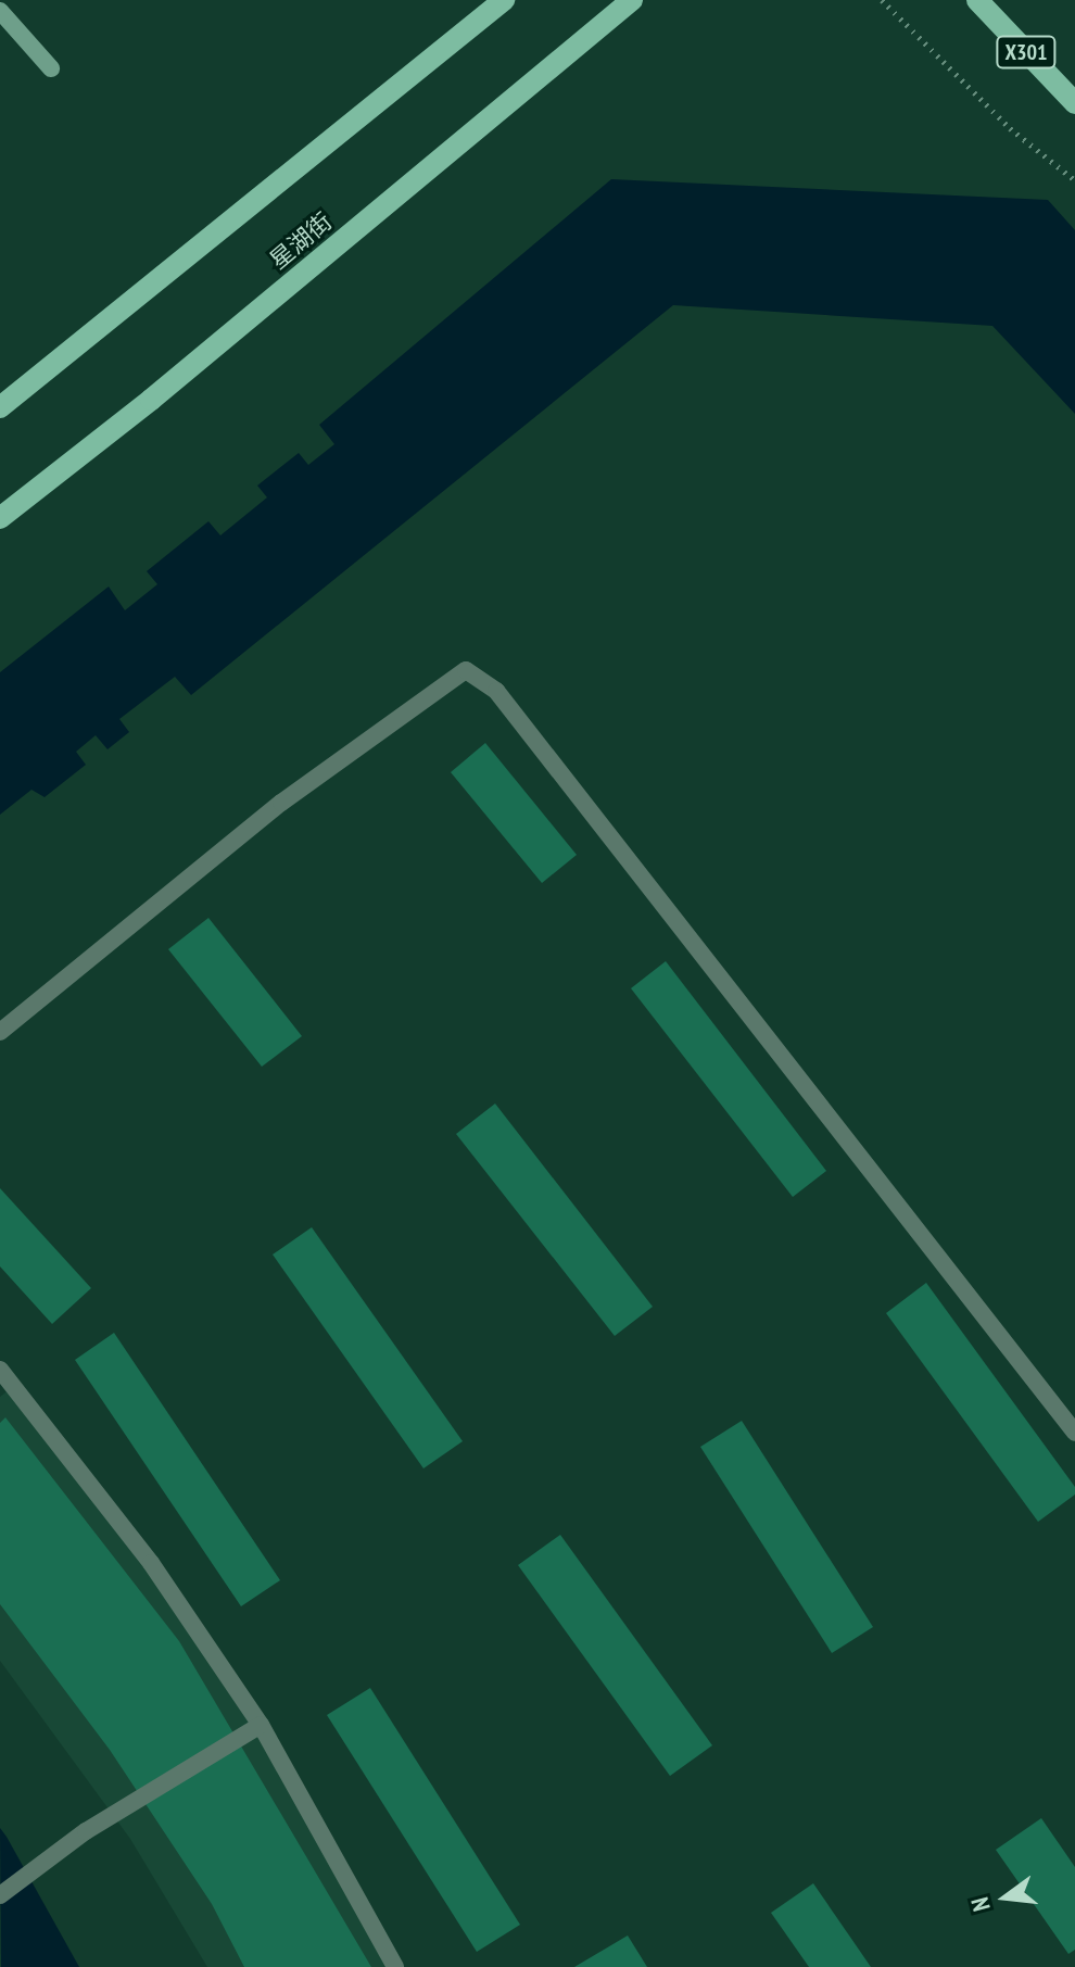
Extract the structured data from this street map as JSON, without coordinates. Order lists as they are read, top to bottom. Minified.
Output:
{"streets":{"main road":["X301","星湖街"]},"north":"left"}
